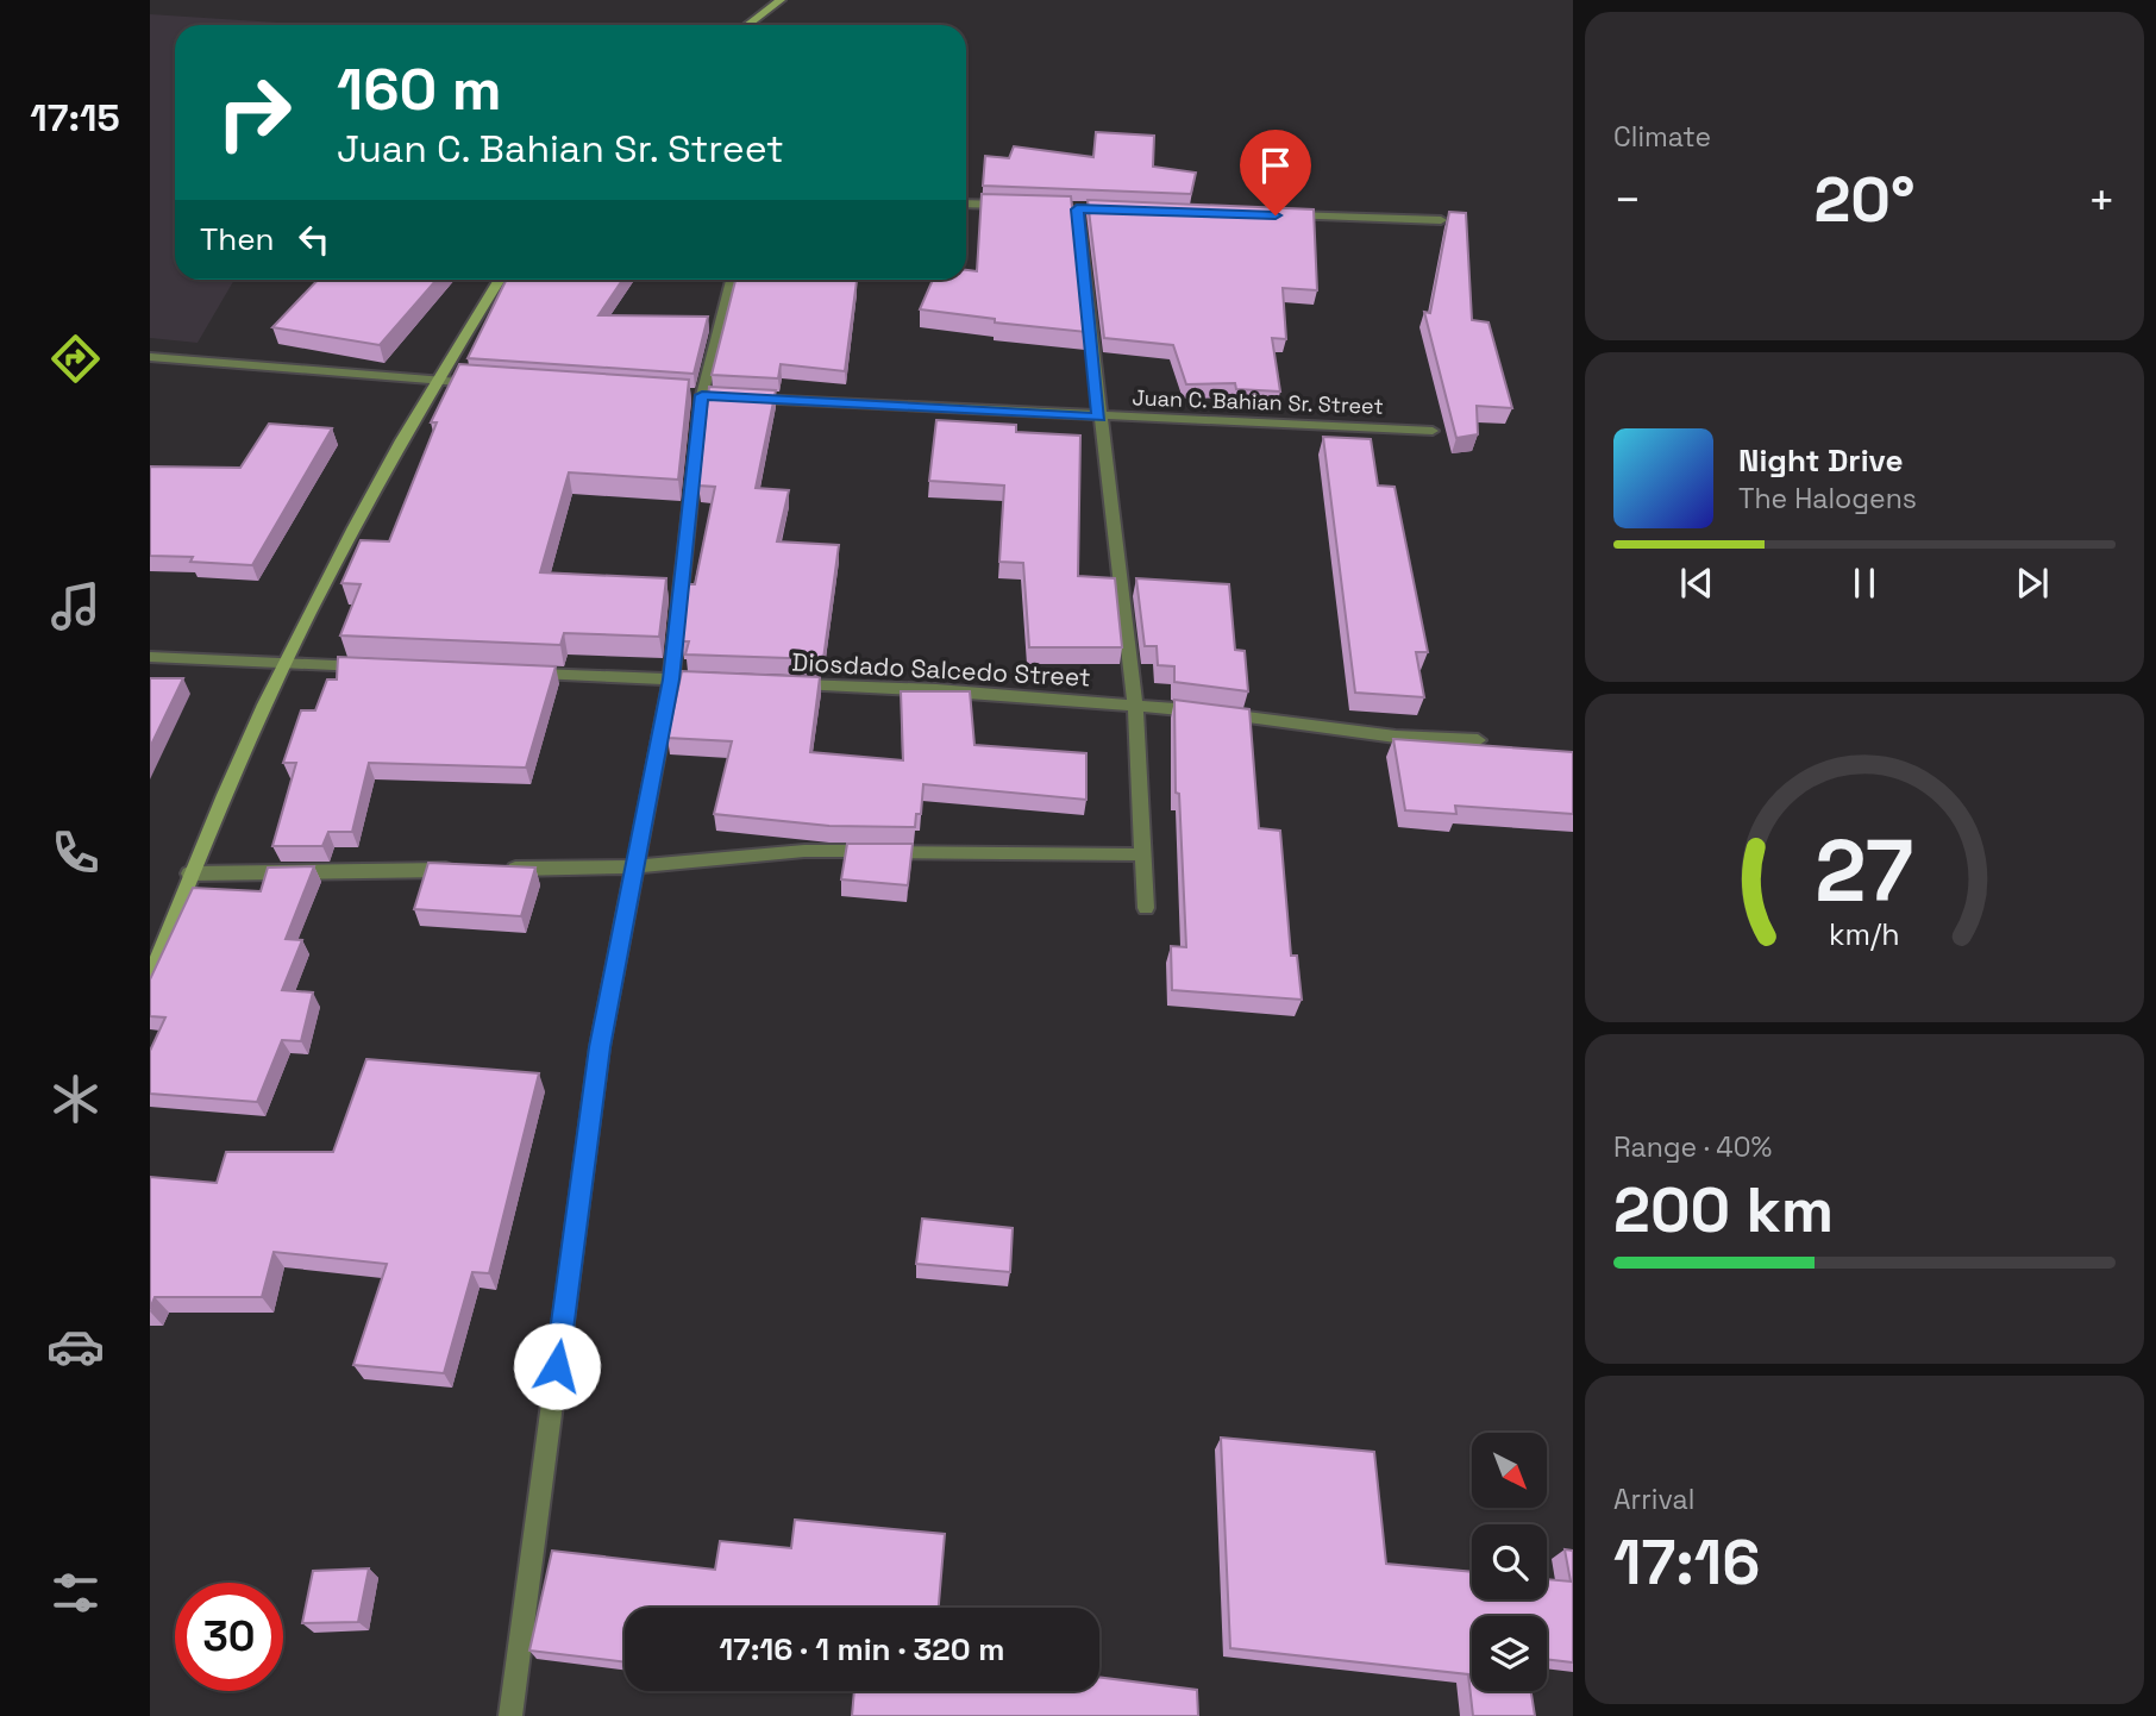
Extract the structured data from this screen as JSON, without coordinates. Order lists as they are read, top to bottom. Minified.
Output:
{"streets":{"street":["Juan C. Bahian Sr. Street","Diosdado Salcedo Street"]},"north":"bottom right","page":{"tabs":"17:15","tile":["Climate",["Range · 40%","200 km"],["Arrival","17:16"]],"turn":["160 m","Juan C. Bahian Sr. Street"],"heat":["−","20°","+"],"then":"Then","song":["Night Drive","The Halogens"],"limit":"30","trip":"17:16 · 1 min · 320 m","gauge":["27","km/h"]}}
